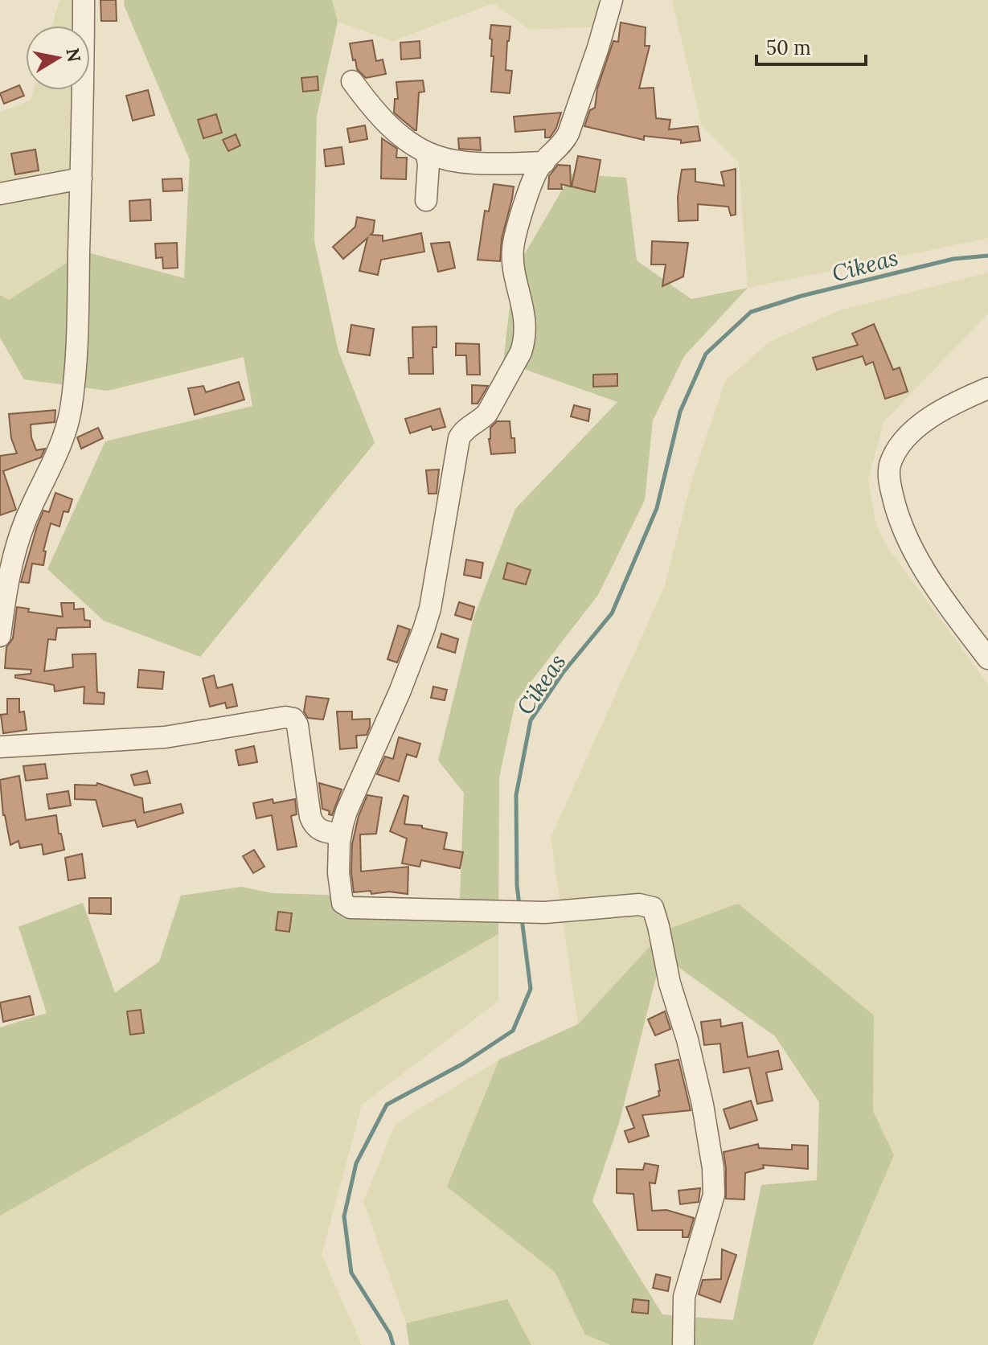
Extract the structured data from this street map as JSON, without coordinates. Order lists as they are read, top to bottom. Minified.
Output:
{"water":["Cikeas"],"scale_bar":"50 m","north":"right"}
